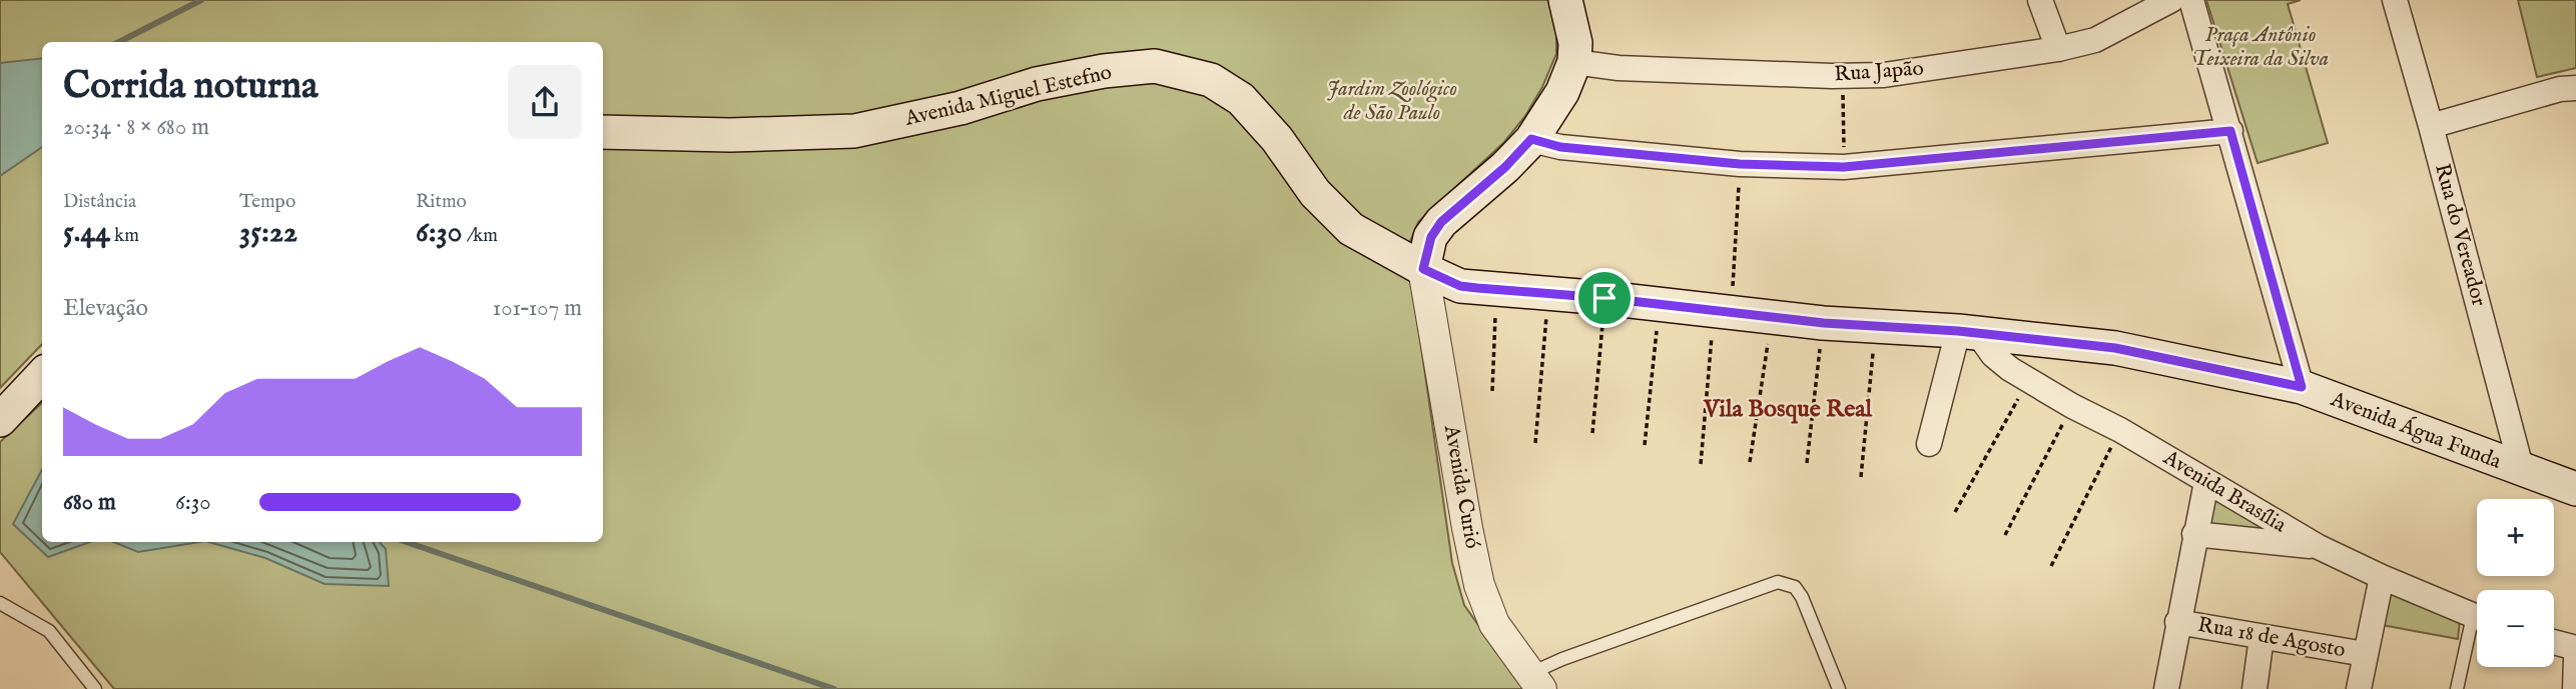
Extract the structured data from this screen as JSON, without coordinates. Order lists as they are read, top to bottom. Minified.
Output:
{"streets":{"main road":["Avenida Miguel Estefno","Avenida Água Funda"],"street":["Rua Japão","Rua do Vereador","Avenida Curió","Avenida Brasília","Rua 18 de Agosto"]},"crossings":[["Avenida Miguel Estefno","Avenida Água Funda"],["Avenida Miguel Estefno","Avenida Curió"],["Rua do Vereador","Avenida Água Funda"],["Avenida Água Funda","Avenida Curió"],["Avenida Água Funda","Avenida Brasília"]],"districts":["Vila Bosque Real"],"parks":["Praça Antônio Teixeira da Silva","Jardim Zoológico de São Paulo"],"page":{"heading":["Corrida noturna","20:34 · 8 × 680 m"],"stats":[["Distância","5.44 km"],["Tempo","35:22"],["Ritmo","6:30 /km"]],"chart":["Elevação","101–107 m"],"list":[{"name":"680 m","note":"6:30"}],"map_buttons":["+","−"]}}
